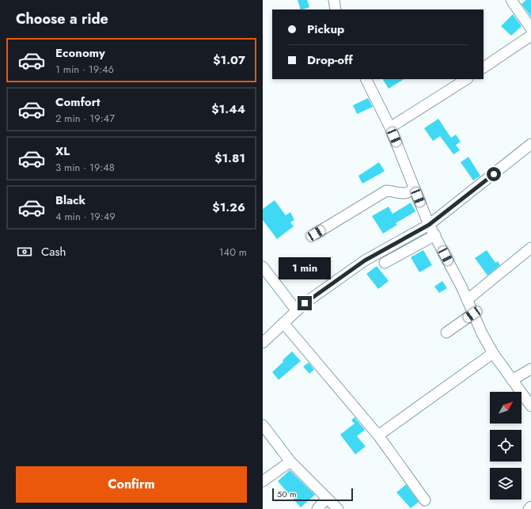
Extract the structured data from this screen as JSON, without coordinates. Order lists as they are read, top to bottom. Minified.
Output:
{"scale_bar":"50 m","north":"top right","page":{"heading":"Choose a ride","banner":["Pickup","Drop-off"],"list":[{"name":"Economy","note":"1 min · 19:46","value":"$1.07"},{"name":"Comfort","note":"2 min · 19:47","value":"$1.44"},{"name":"XL","note":"3 min · 19:48","value":"$1.81"},{"name":"Black","note":"4 min · 19:49","value":"$1.26"}],"pay":["Cash","140 m"],"bubble":"1 min","buttons":"Confirm","scale":"50 m"}}
